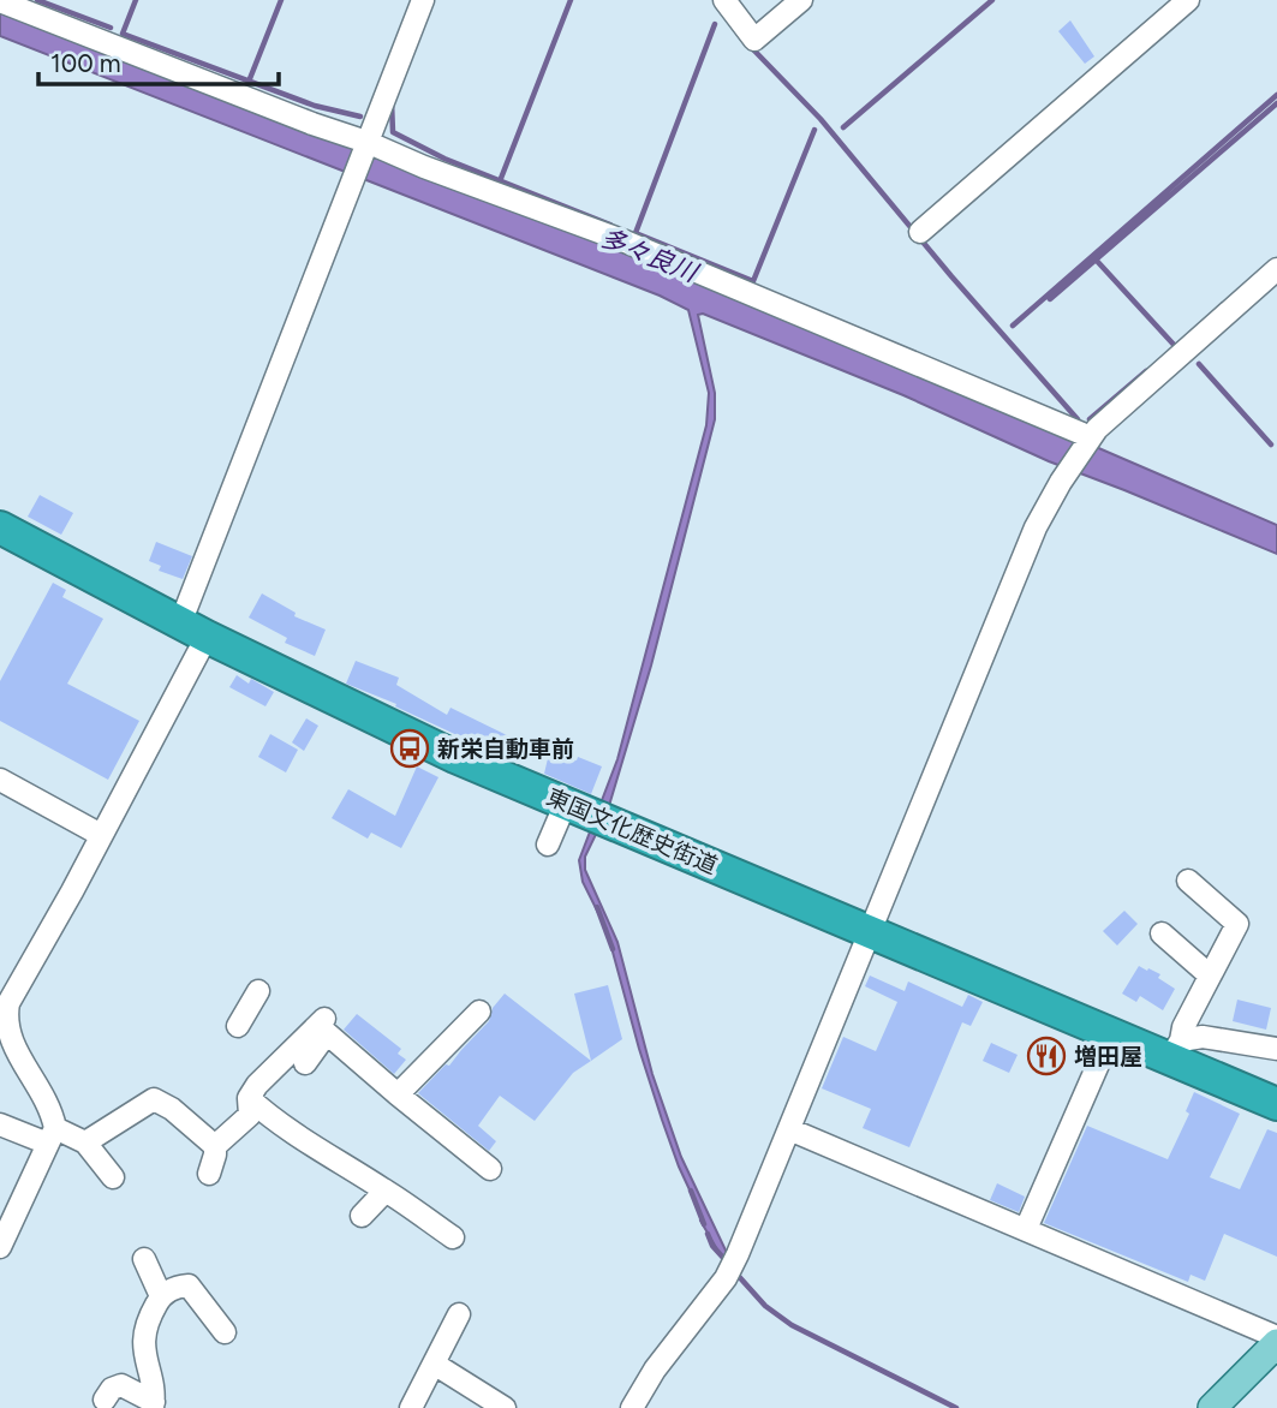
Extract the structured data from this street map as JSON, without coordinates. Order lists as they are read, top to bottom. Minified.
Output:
{"streets":{"highway":["東国文化歴史街道"]},"water":["多々良川"],"places":{"bus stop":["新栄自動車前"],"restaurant":["増田屋"]},"scale_bar":"100 m"}
